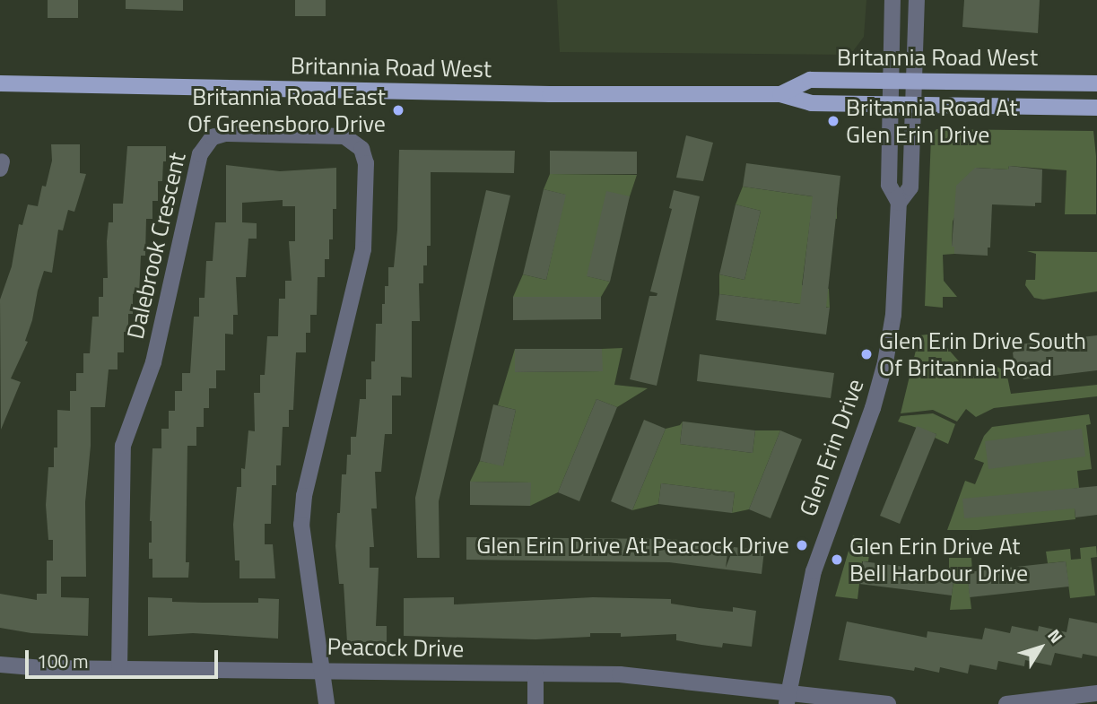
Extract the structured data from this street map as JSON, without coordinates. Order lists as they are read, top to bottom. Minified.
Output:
{"streets":{"main road":["Britannia Road West"],"street":["Dalebrook Crescent","Glen Erin Drive","Peacock Drive"]},"crossings":[["Britannia Road West","Glen Erin Drive"],["Dalebrook Crescent","Peacock Drive"],["Glen Erin Drive","Peacock Drive"]],"places":["Britannia Road East Of Greensboro Drive","Britannia Road At Glen Erin Drive","Glen Erin Drive South Of Britannia Road","Glen Erin Drive At Peacock Drive","Glen Erin Drive At Bell Harbour Drive"],"scale_bar":"100 m","north":"top right"}
